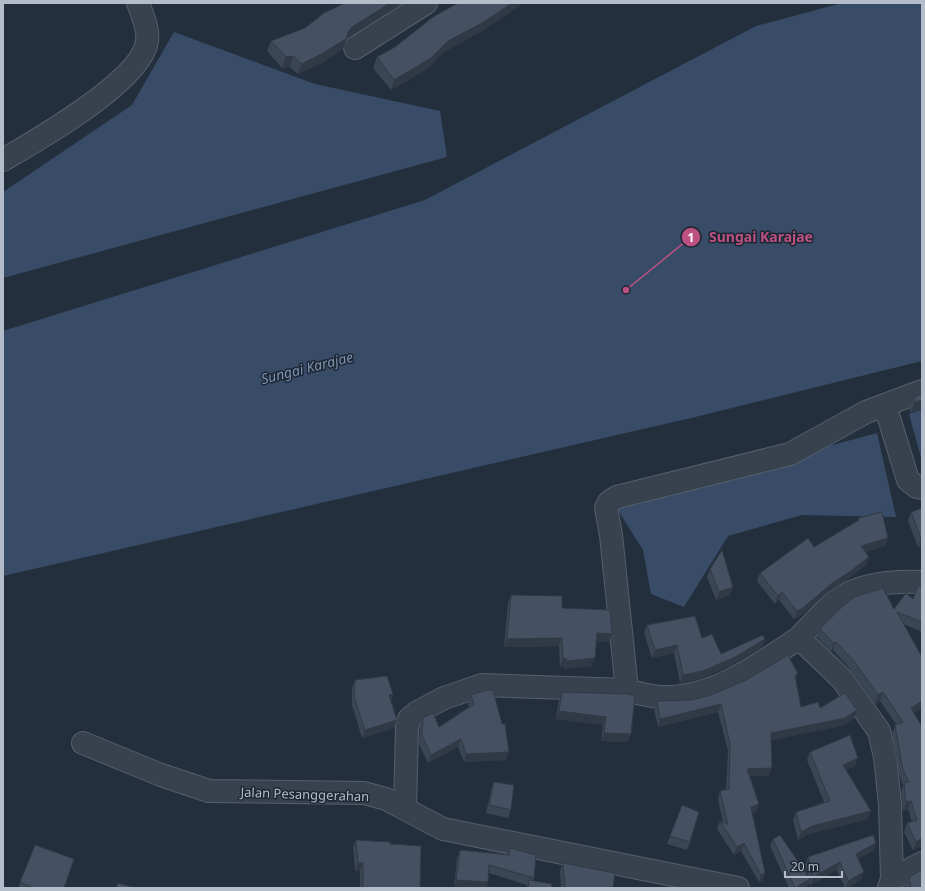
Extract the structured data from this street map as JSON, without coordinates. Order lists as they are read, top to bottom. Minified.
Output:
{"streets":{"street":["Jalan Pesanggerahan"]},"water":["Sungai Karajae"],"places":["Sungai Karajae"],"scale_bar":"20 m"}
